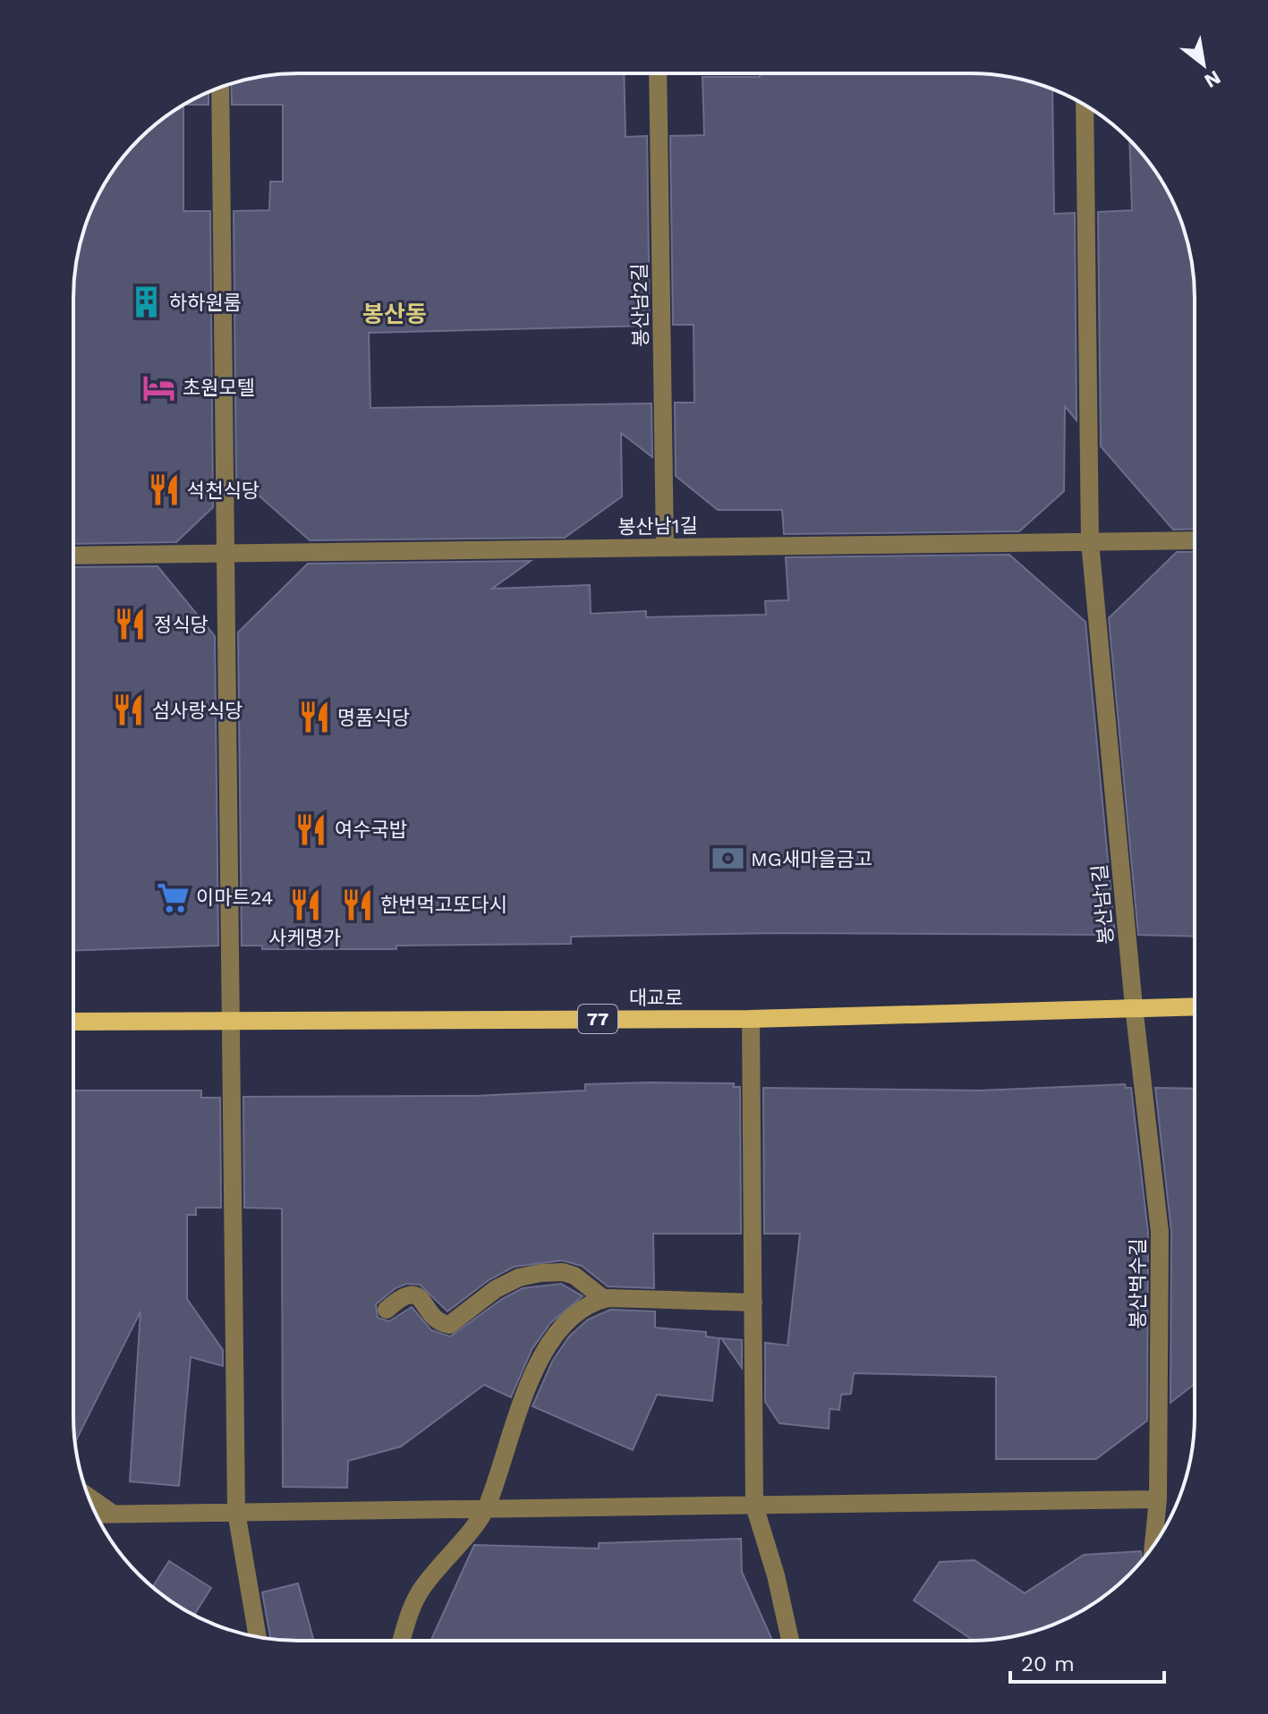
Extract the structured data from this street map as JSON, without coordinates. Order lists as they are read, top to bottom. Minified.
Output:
{"streets":{"main road":["대교로","77"],"street":["봉산남2길","봉산남1길","봉산벅수길"]},"crossings":[["봉산남2길","봉산남1길"],["봉산남1길","대교로"],["봉산남1길","봉산벅수길"],["대교로","봉산벅수길"]],"districts":["봉산동"],"places":{"building":["하하원룸"],"hotel":["초원모텔"],"restaurant":["석천식당","정식당","섬사랑식당","명품식당","여수국밥","한번먹고또다시","사케명가"],"bank":["MG새마을금고"],"supermarket":["이마트24"]},"scale_bar":"20 m","north":"bottom right"}
